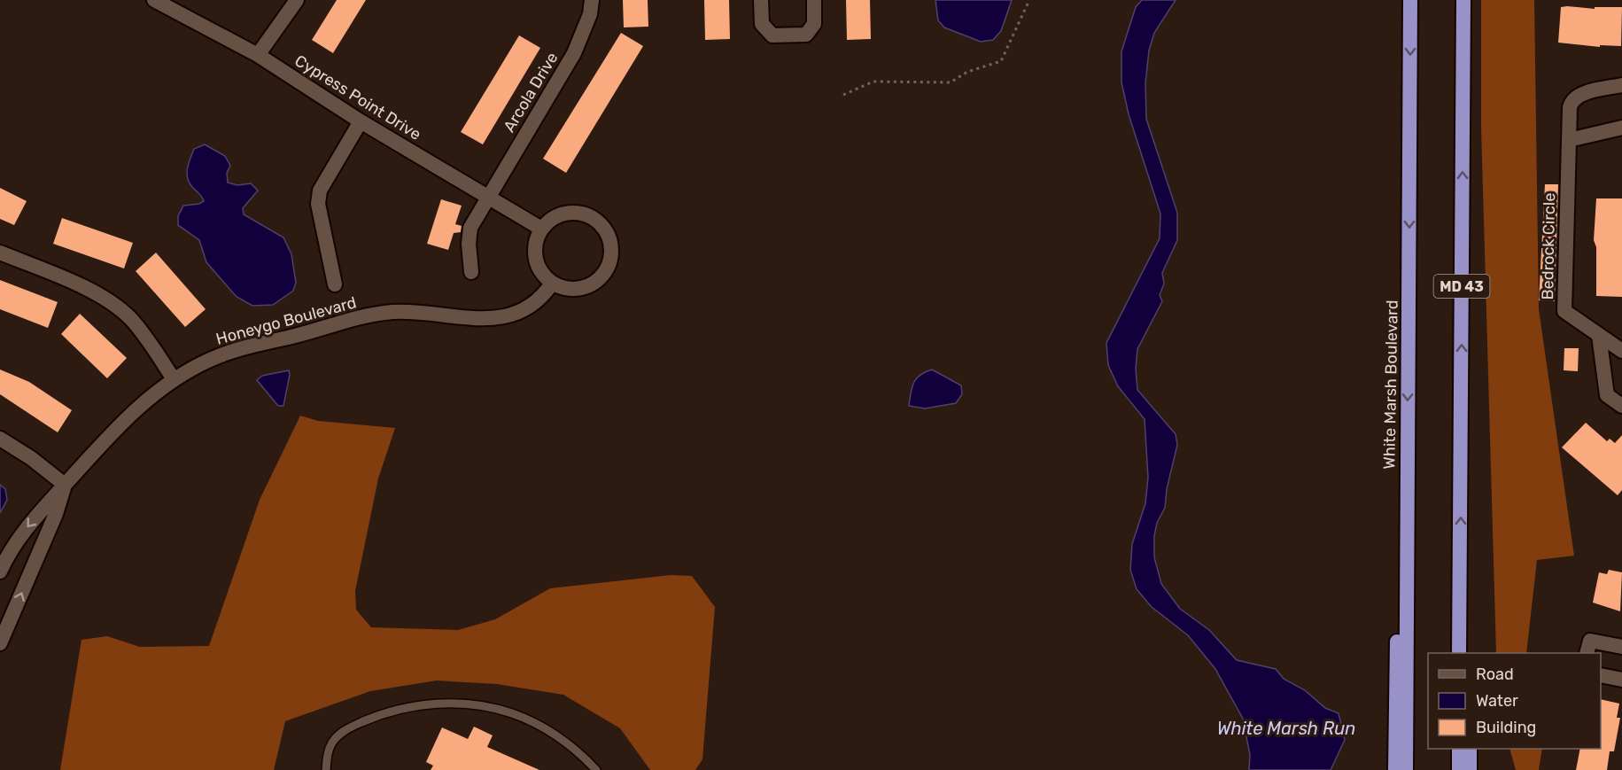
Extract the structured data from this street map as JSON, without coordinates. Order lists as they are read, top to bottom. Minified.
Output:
{"streets":{"highway":["MD 43","White Marsh Boulevard"],"street":["Arcola Drive","Cypress Point Drive","Bedrock Circle","Honeygo Boulevard"]},"crossings":[["Arcola Drive","Cypress Point Drive"],["Cypress Point Drive","Honeygo Boulevard"]],"water":["White Marsh Run"],"legend":["Road","Water","Building"]}
